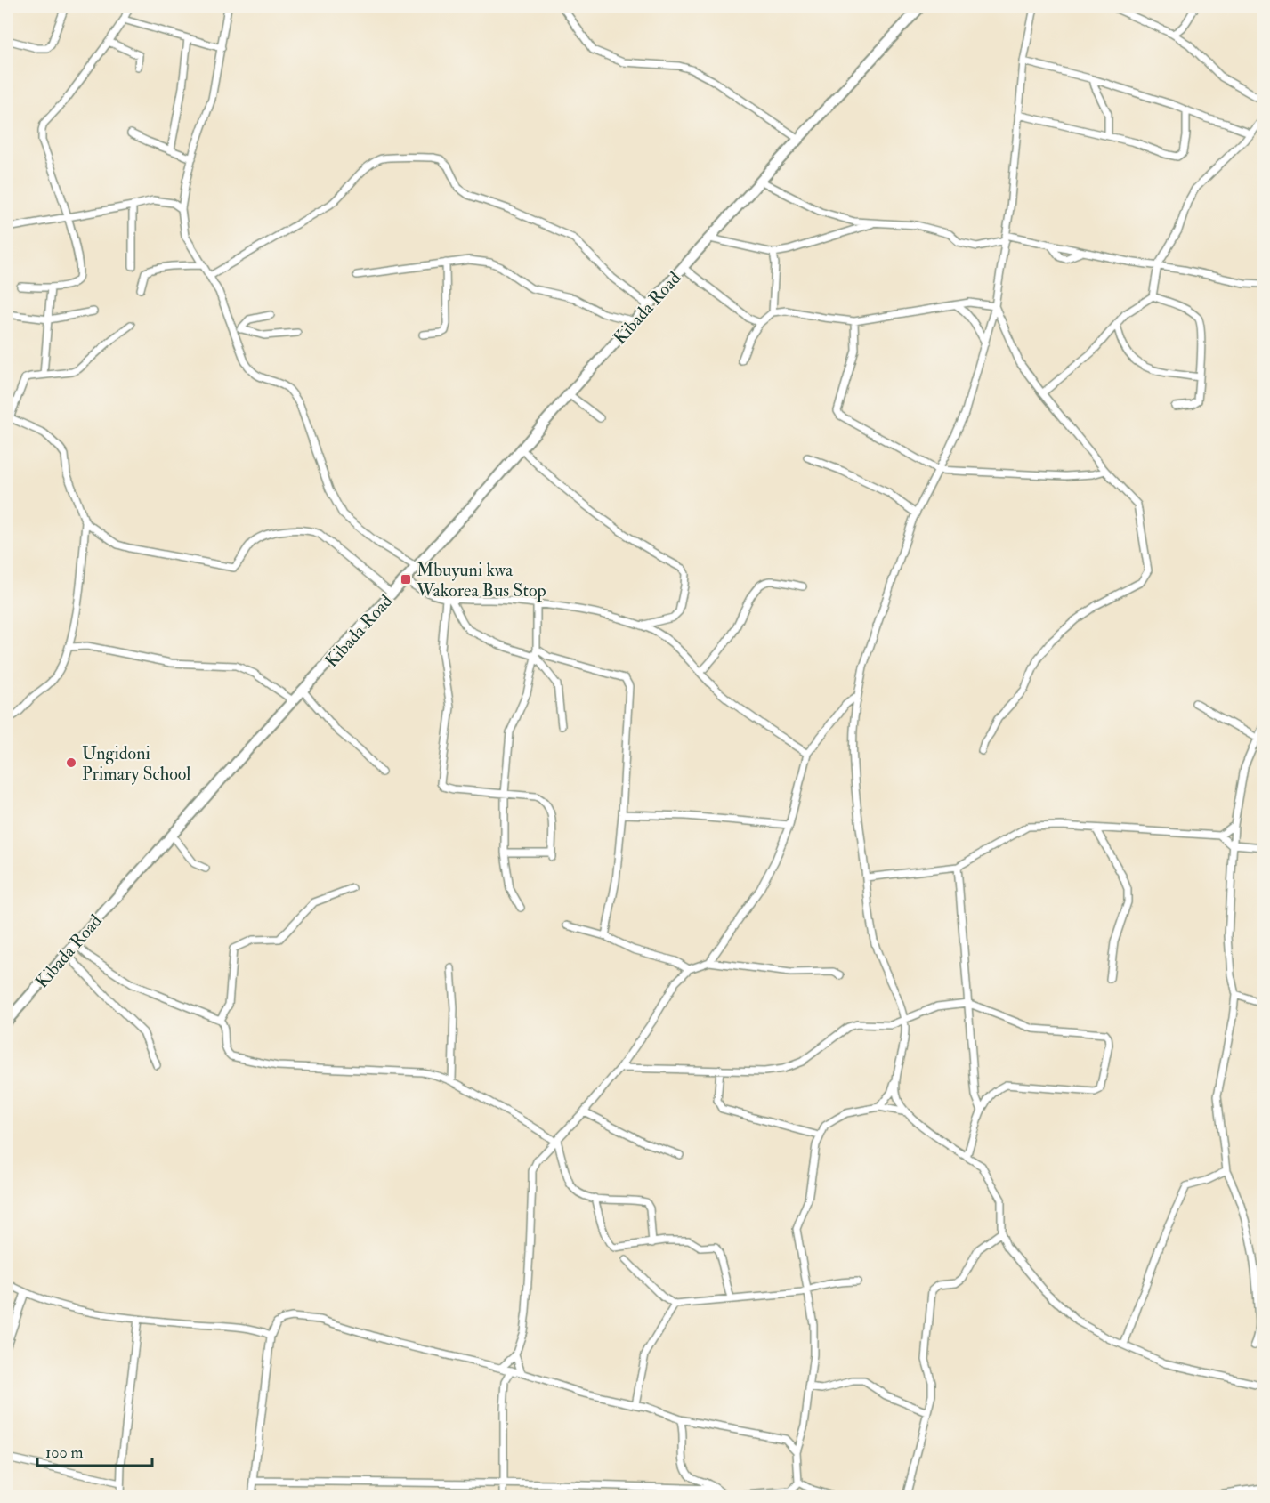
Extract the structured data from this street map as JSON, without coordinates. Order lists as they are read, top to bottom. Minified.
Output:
{"streets":{"main road":["Kibada Road"]},"places":{"transit":["Mbuyuni kwa Wakorea Bus Stop"],"other":["Ungidoni Primary School"]},"scale_bar":"100 m"}
